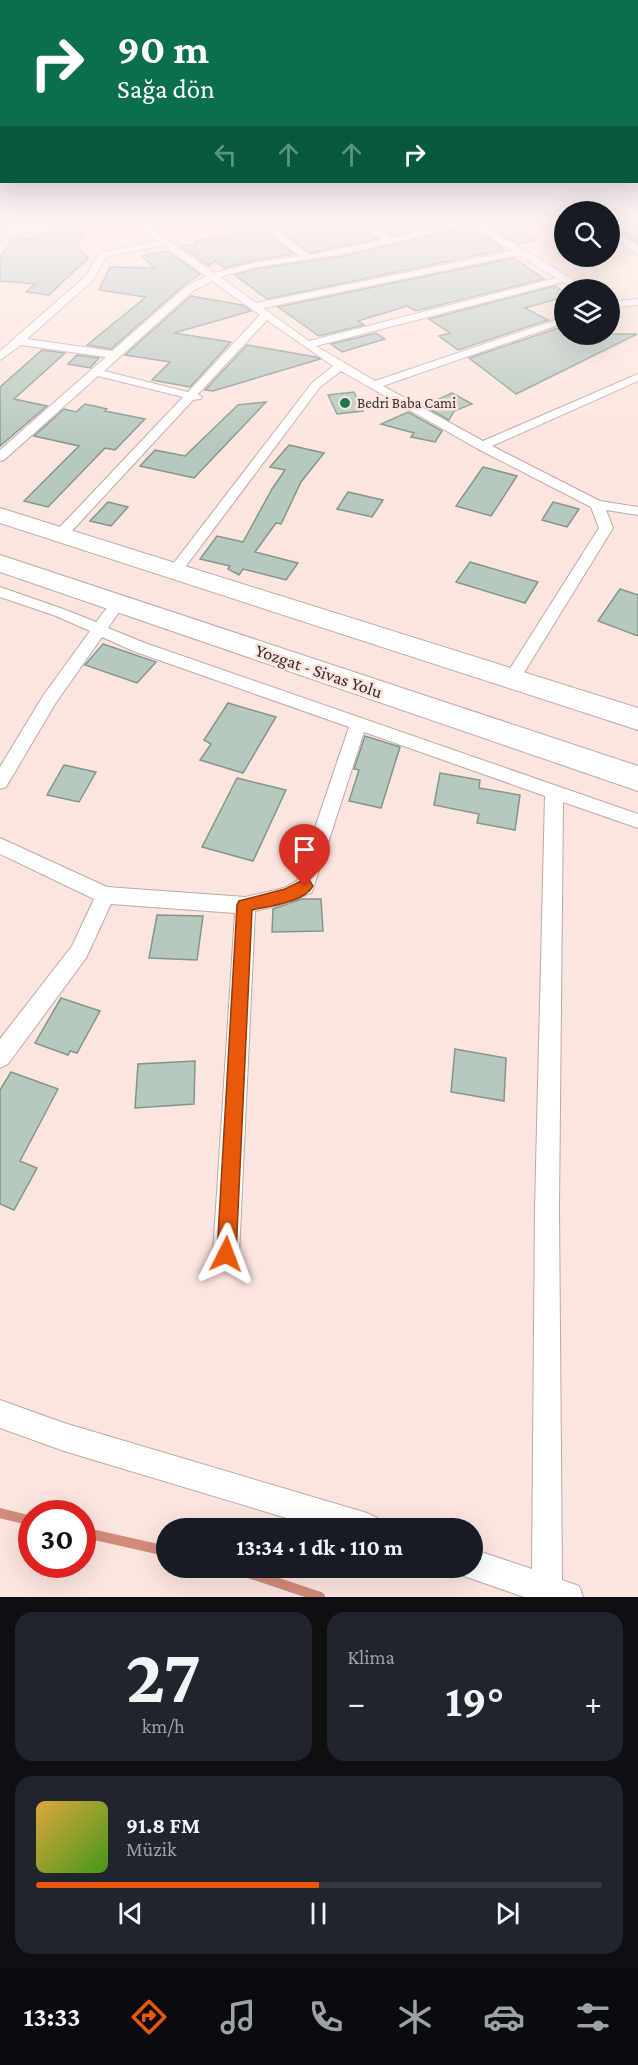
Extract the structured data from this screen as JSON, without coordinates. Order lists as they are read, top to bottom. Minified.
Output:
{"streets":{"highway":["Yozgat - Sivas Yolu"]},"places":["Bedri Baba Cami"],"page":{"turn":["90 m","Sağa dön"],"limit":"30","trip":"13:34 · 1 dk · 110 m","tile":[["27","km/h"],"Klima"],"heat":["−","19°","+"],"song":["91.8 FM","Müzik"],"tabs":"13:33"}}
